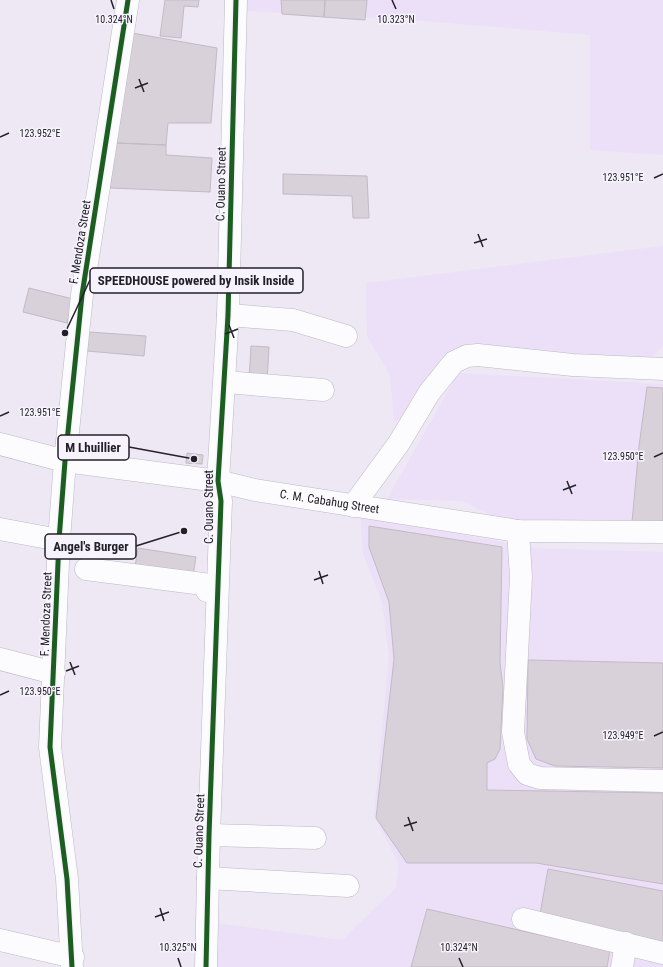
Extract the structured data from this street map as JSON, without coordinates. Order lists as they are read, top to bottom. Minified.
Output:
{"streets":{"street":["C. Ouano Street","F. Mendoza Street","C. M. Cabahug Street"]},"crossings":[["C. Ouano Street","C. M. Cabahug Street"],["F. Mendoza Street","C. M. Cabahug Street"]],"places":["SPEEDHOUSE powered by Insik Inside","M Lhuillier","Angel's Burger"],"coordinates":["10.324°N","10.323°N","123.952°E","123.951°E","123.950°E","123.949°E","10.325°N"]}
